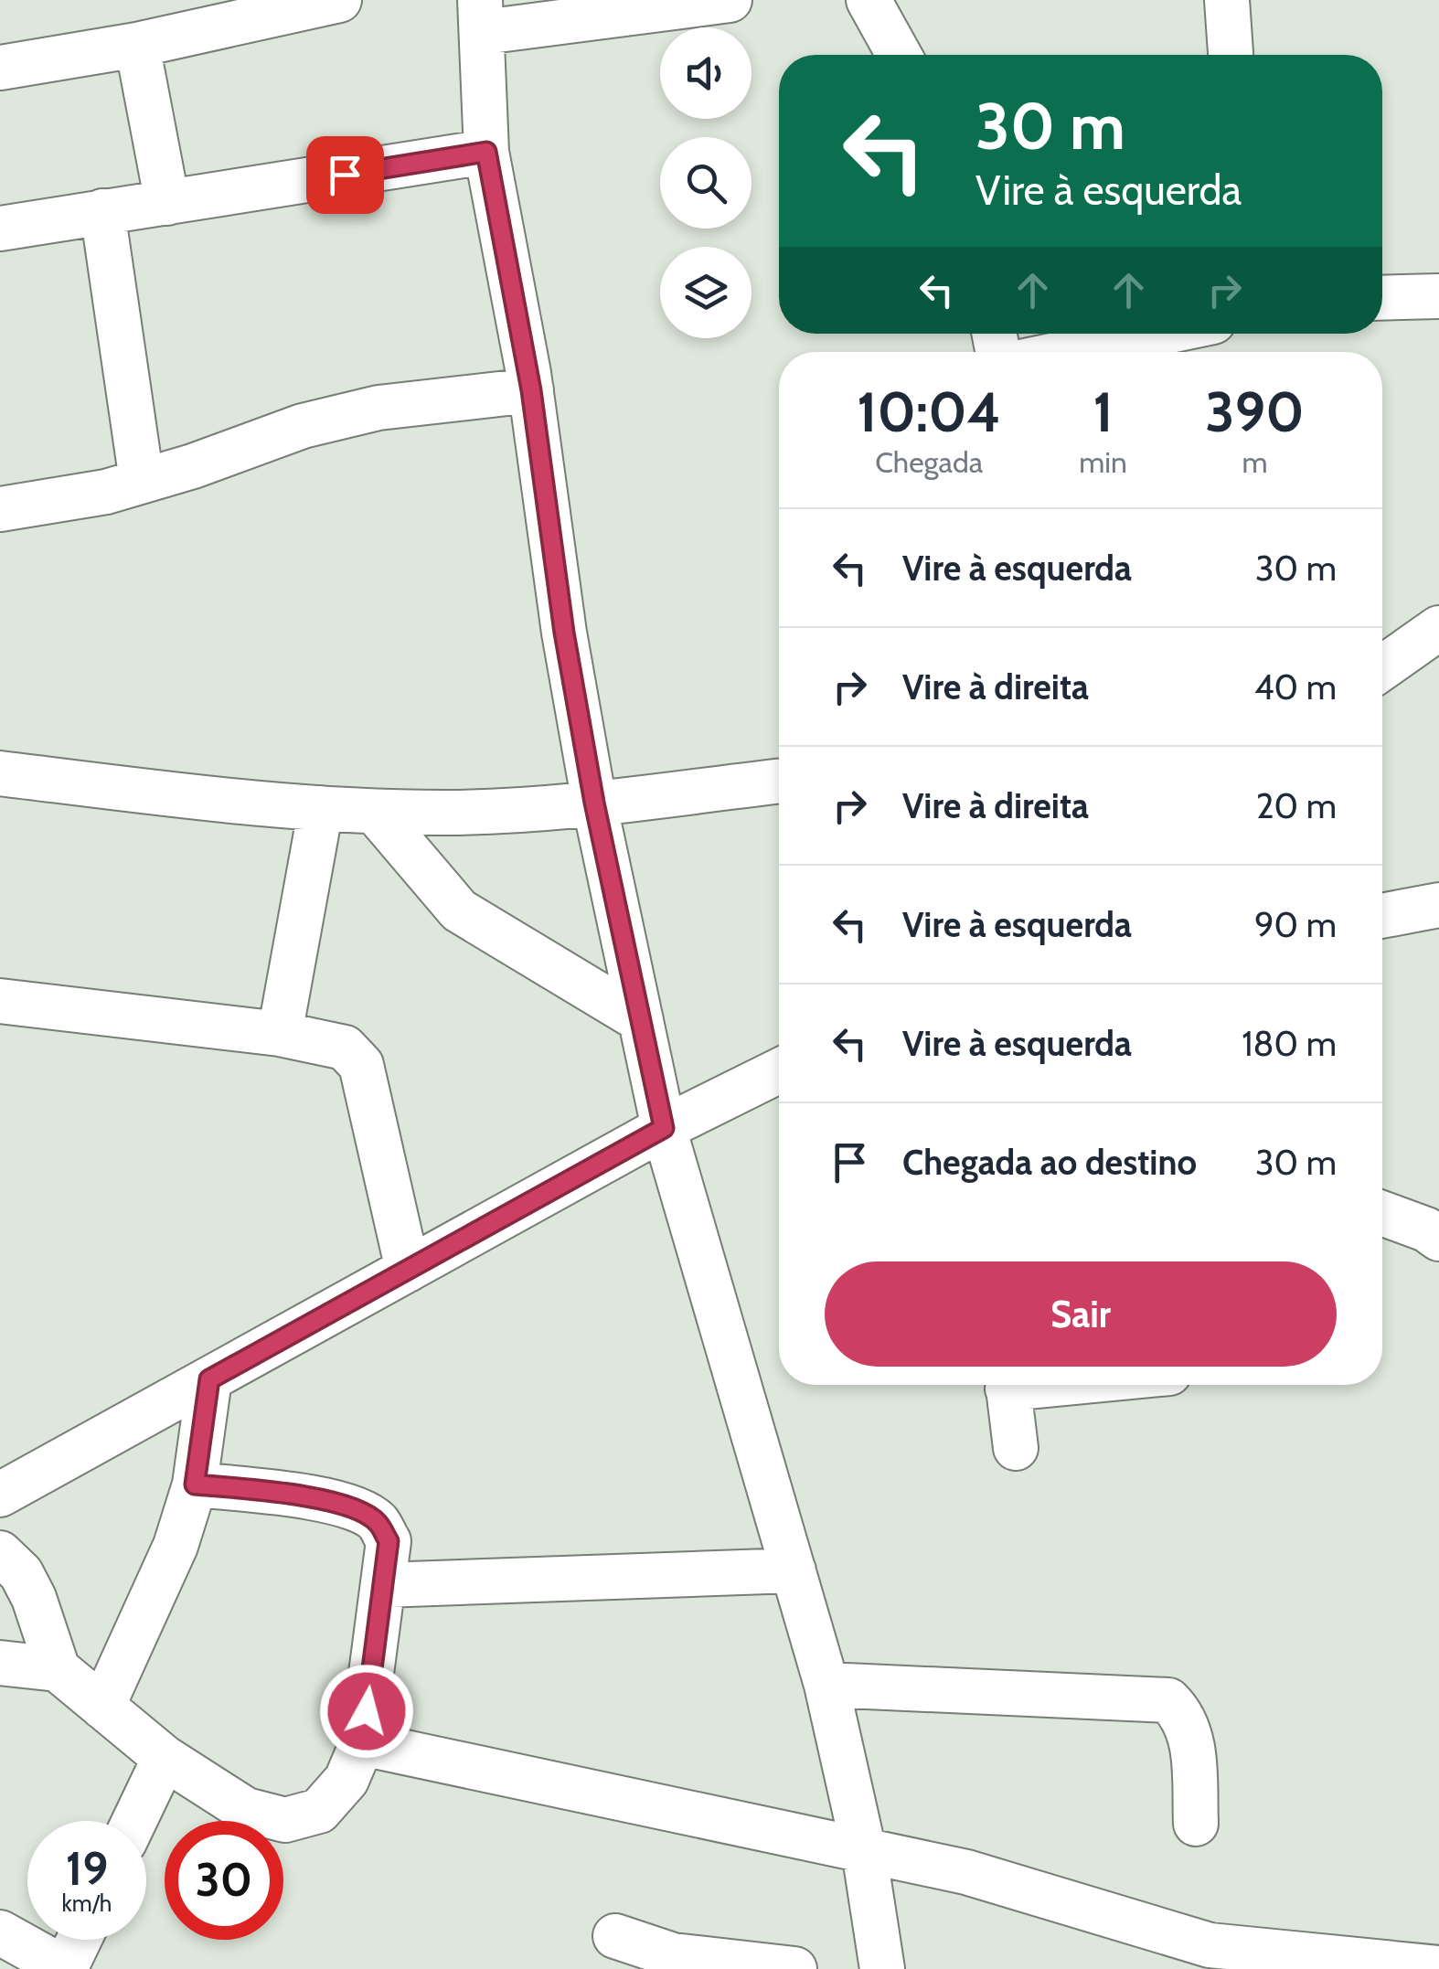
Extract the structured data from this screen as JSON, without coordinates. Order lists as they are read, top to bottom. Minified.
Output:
{"page":{"turn":["30 m","Vire à esquerda"],"eta":["10:04","Chegada","1","min","390","m"],"list":[{"name":"Vire à esquerda","value":"30 m"},{"name":"Vire à direita","value":"40 m"},{"name":"Vire à direita","value":"20 m"},{"name":"Vire à esquerda","value":"90 m"},{"name":"Vire à esquerda","value":"180 m"},{"name":"Chegada ao destino","value":"30 m"}],"buttons":"Sair","speed":"19 km/h","limit":"30"}}
